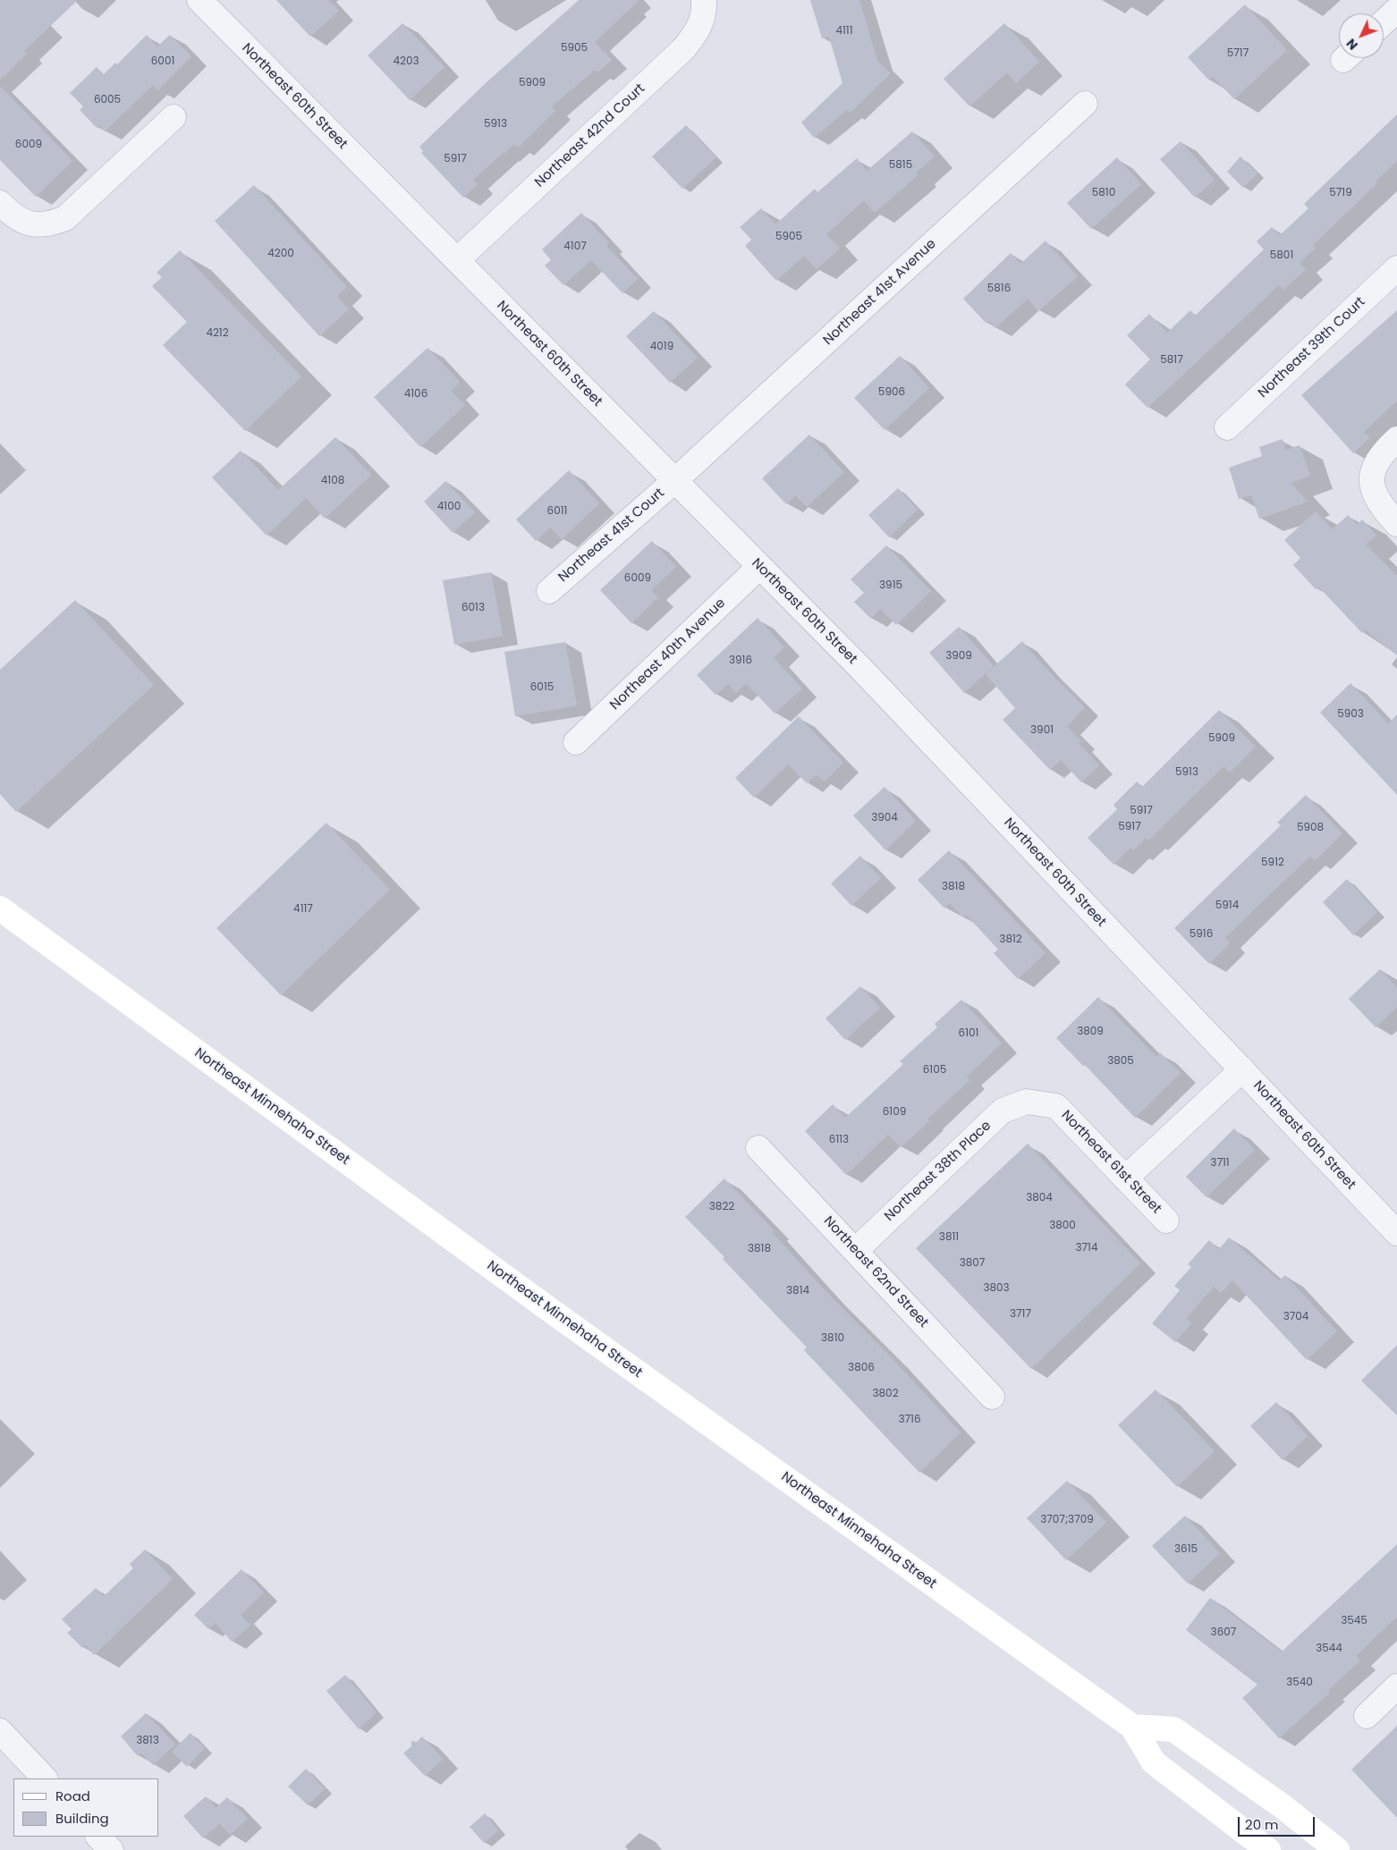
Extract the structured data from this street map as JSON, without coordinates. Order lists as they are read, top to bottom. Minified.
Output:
{"streets":{"main road":["Northeast Minnehaha Street"],"street":["Northeast 60th Street","Northeast 42nd Court","Northeast 41st Avenue","Northeast 39th Court","Northeast 41st Court","Northeast 40th Avenue","Northeast 61st Street","Northeast 38th Place","Northeast 62nd Street"]},"crossings":[["Northeast 60th Street","Northeast 42nd Court"],["Northeast 60th Street","Northeast 41st Avenue"],["Northeast 60th Street","Northeast 41st Court"],["Northeast 60th Street","Northeast 40th Avenue"],["Northeast 41st Avenue","Northeast 41st Court"],["Northeast 61st Street","Northeast 38th Place"],["Northeast 38th Place","Northeast 62nd Street"]],"house_numbers":["4111","5905","5717","6001","4203","5909","6005","5913","6009","5917","5815","5810","5719","5905","4107","4200","5801","5816","4212","4019","5817","5906","4106","4108","4100","6011","6009","3915","6013","3909","3916","6015","5903","3901","5909","5913","5917","3904","5917","5908","5912","3818","5914","4117","5916","3812","3809","6101","3805","6105","6109","6113","3711","3804","3822","3800","3811","3714","3818","3807","3803","3814","3717","3704","3810","3806","3802","3716","3707;3709","3615","3545","3607","3544","3540","3813"],"legend":["Road","Building"],"scale_bar":"20 m","north":"bottom left"}
